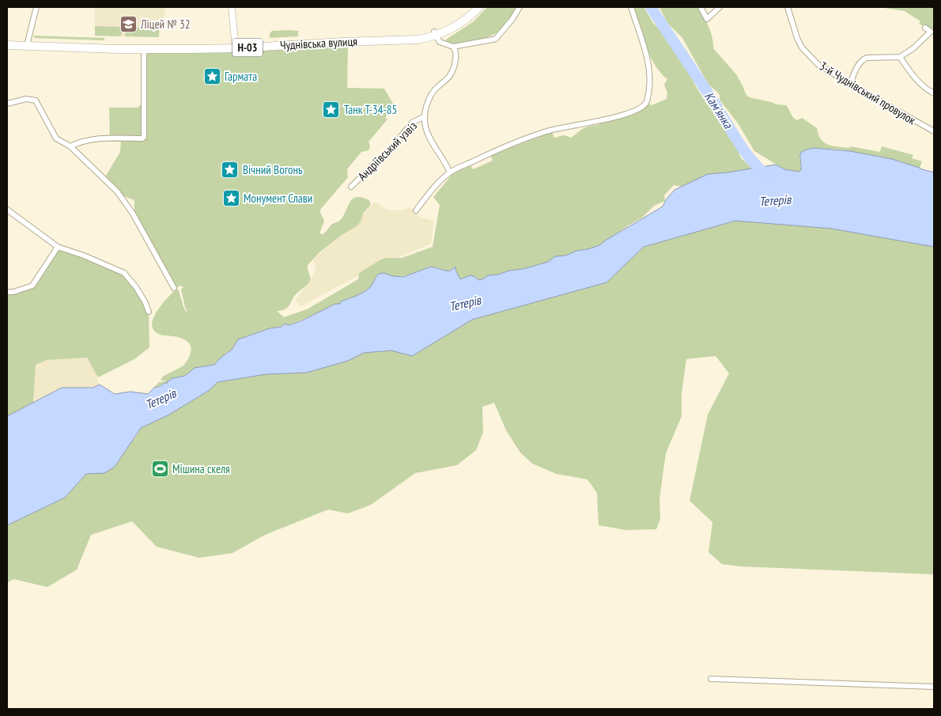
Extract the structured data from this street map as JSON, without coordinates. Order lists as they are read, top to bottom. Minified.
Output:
{"streets":{"main road":["Чуднівська вулиця","Н-03"],"street":["3-й Чуднівський провулок","Андріївський узвіз"]},"water":["Кам'янка","Тетерів"],"places":{"school or university":["Ліцей № 32"],"place":["Гармата","Танк Т-34-85","Вічний Вогонь","Монумент Слави"],"sports":["Мішина скеля"]}}
